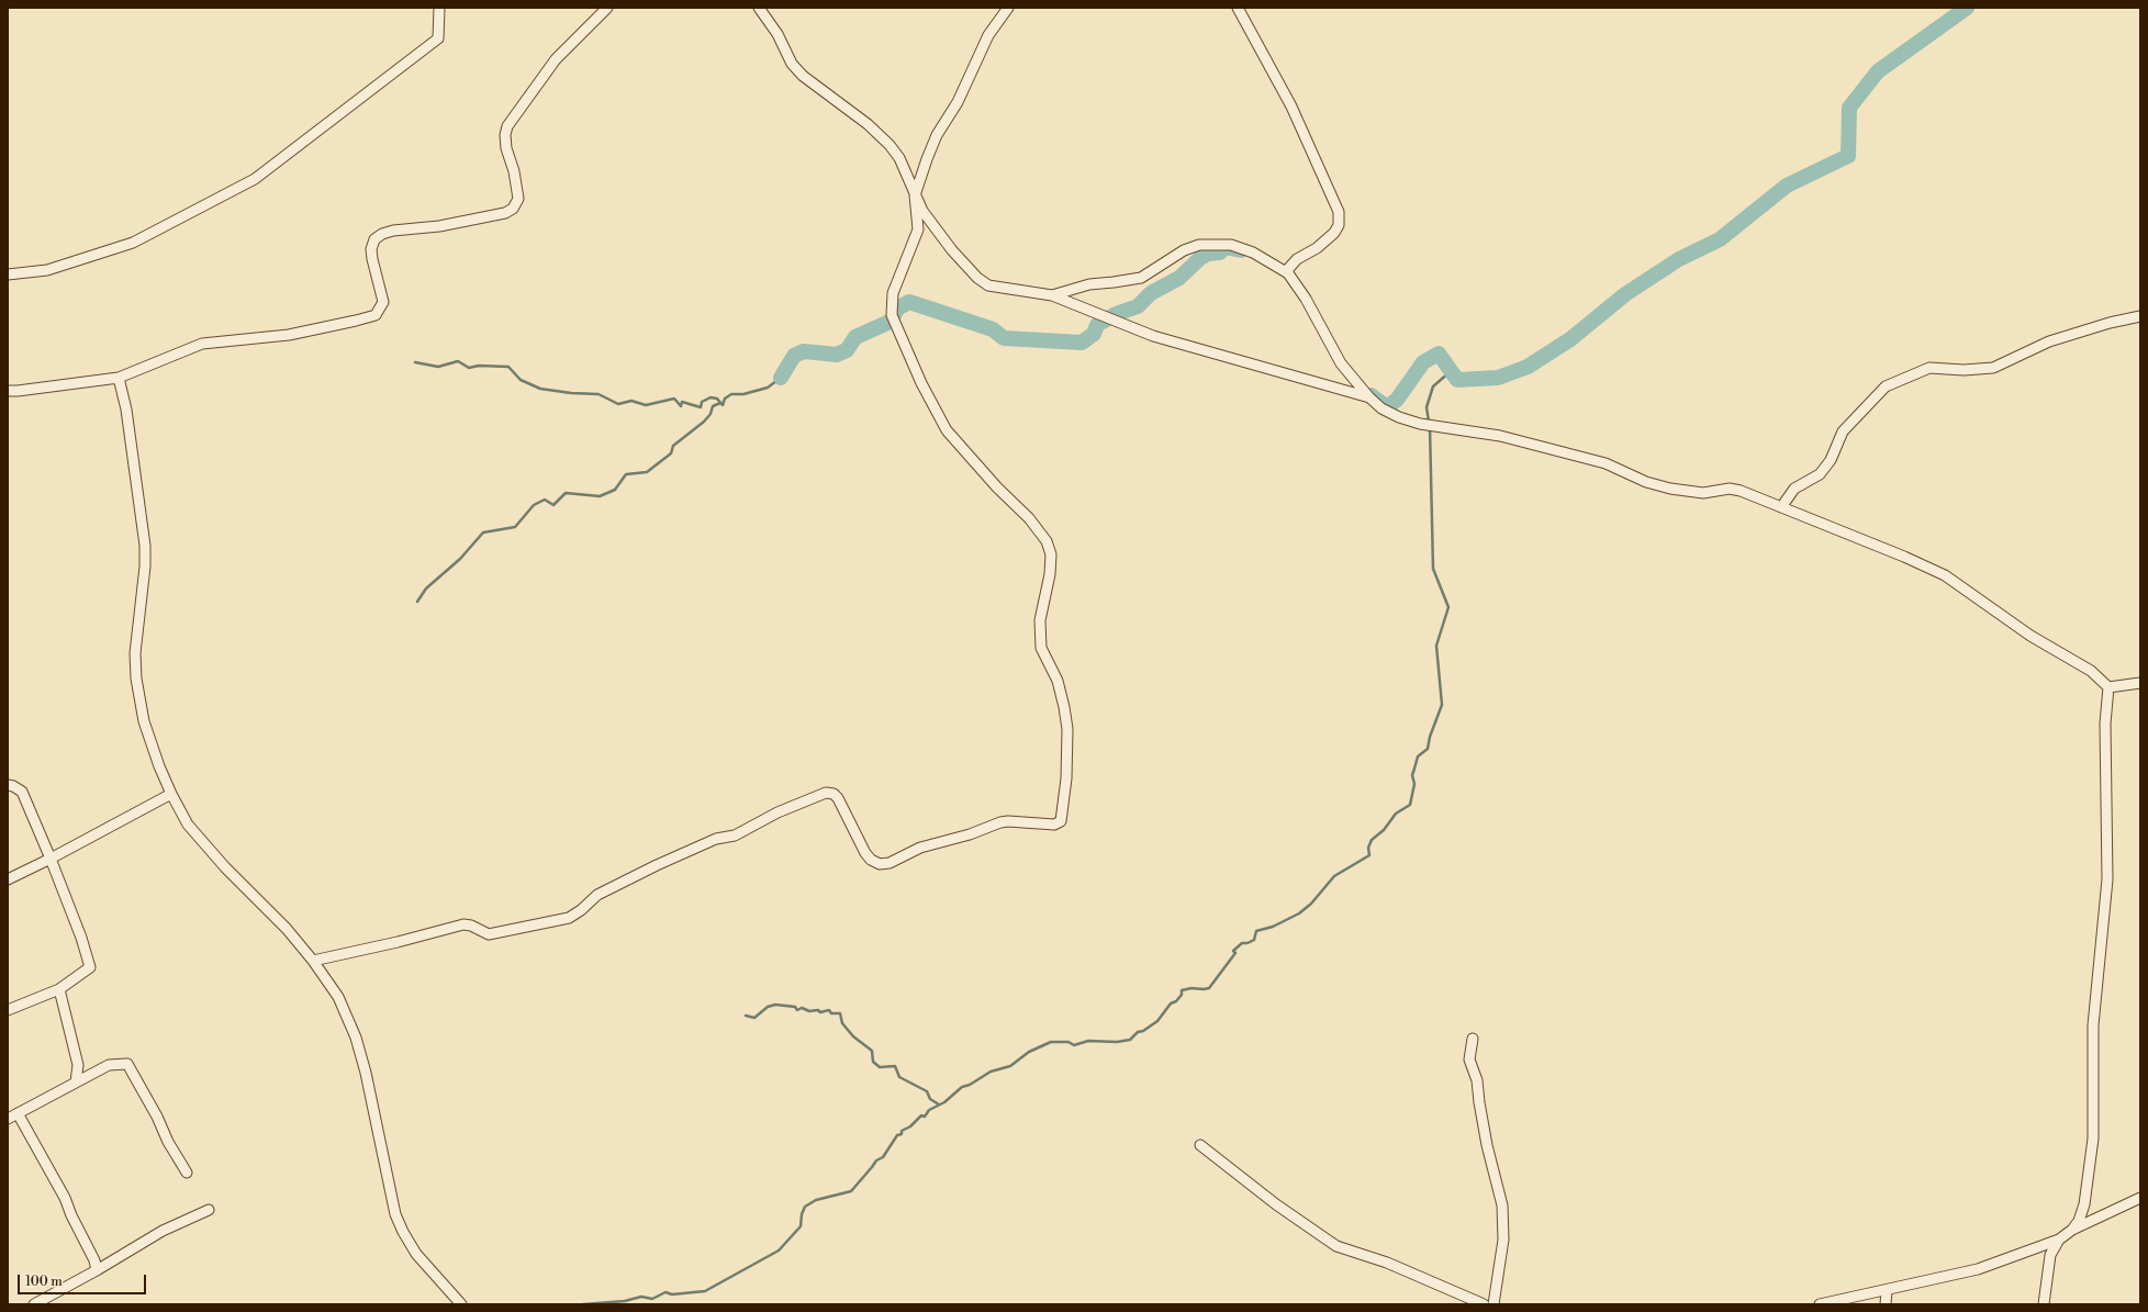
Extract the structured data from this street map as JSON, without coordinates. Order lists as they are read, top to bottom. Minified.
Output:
{"scale_bar":"100 m"}
